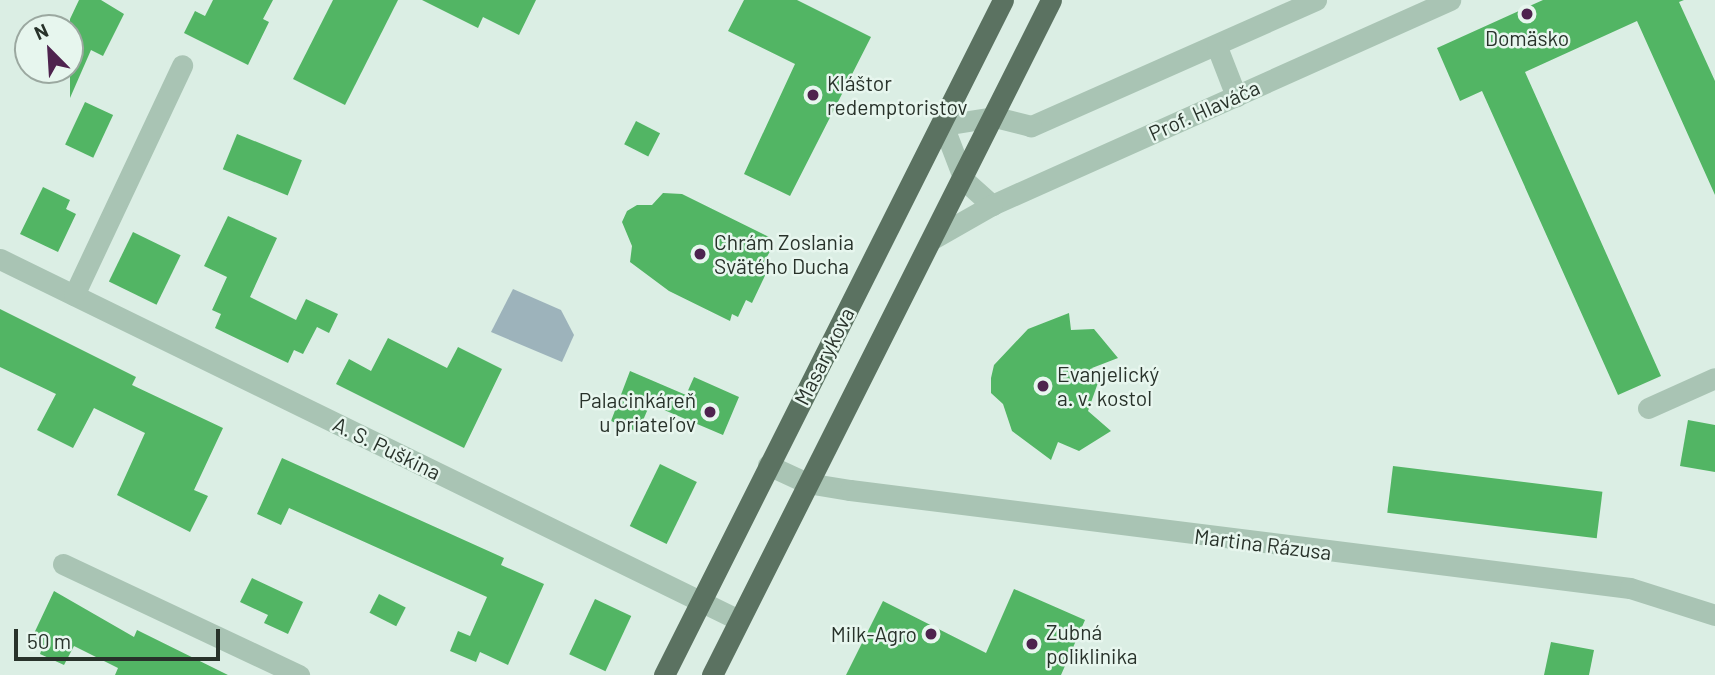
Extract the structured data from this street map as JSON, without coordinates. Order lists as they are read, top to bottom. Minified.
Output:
{"streets":{"main road":["Masarykova"],"street":["Prof. Hlaváča","A. S. Puškina","Martina Rázusa"]},"crossings":[["Prof. Hlaváča","Masarykova"],["Masarykova","A. S. Puškina"],["Masarykova","Martina Rázusa"]],"places":["Domäsko","Kláštor redemptoristov","Chrám Zoslania Svätého Ducha","Evanjelický a. v. kostol","Palacinkáreň u priateľov","Milk-Agro","Zubná poliklinika"],"scale_bar":"50 m","north":"top left"}
